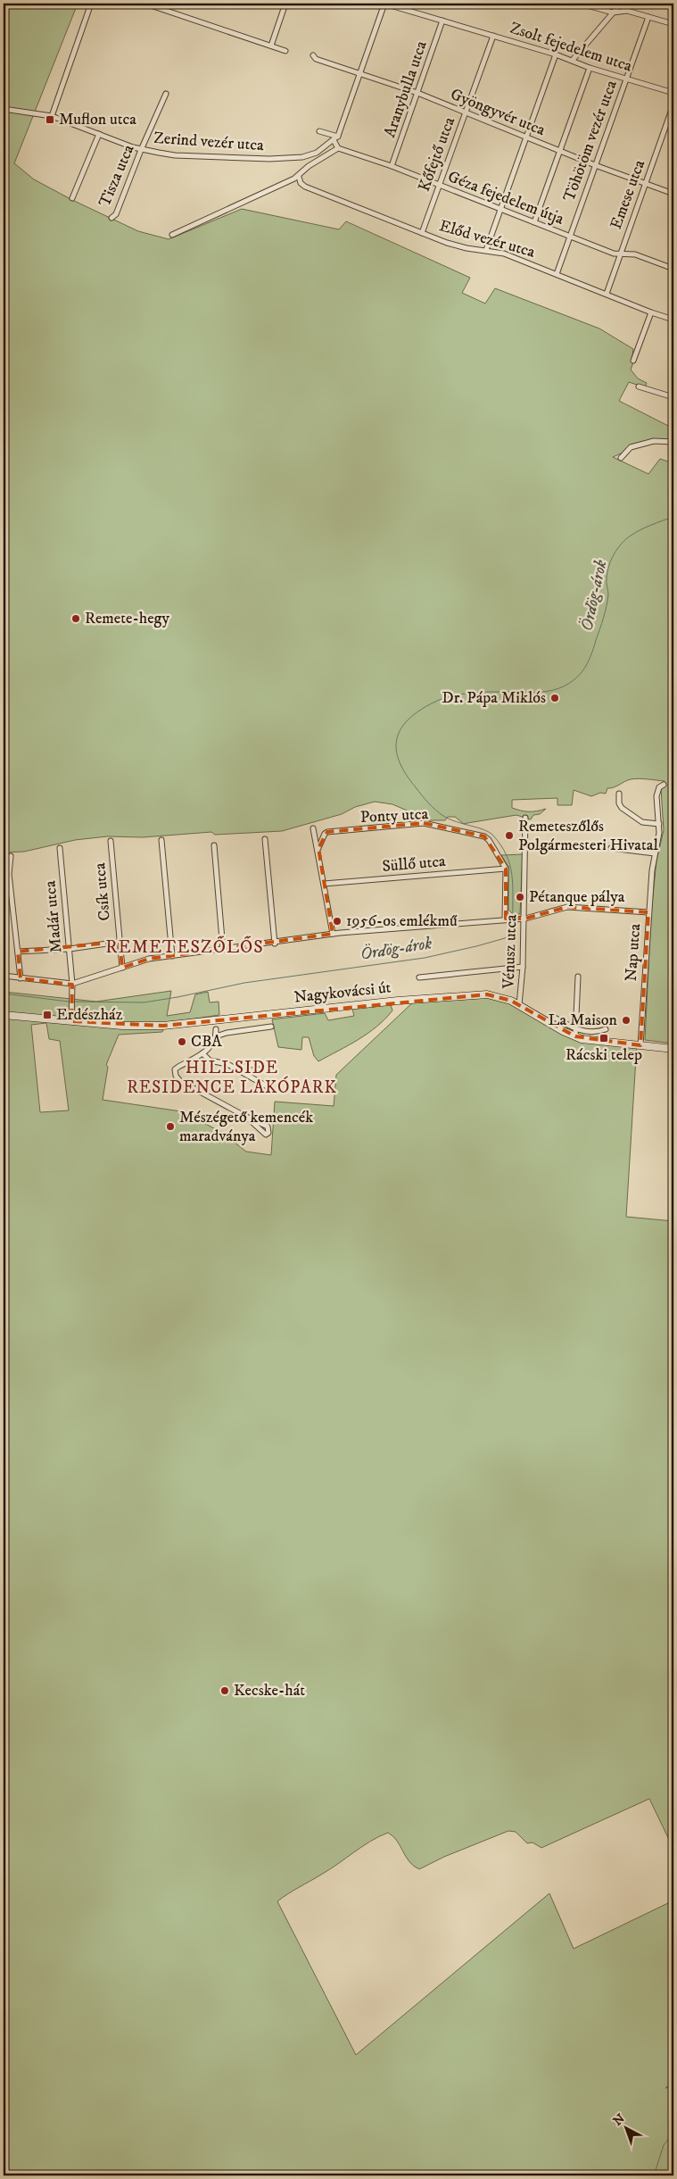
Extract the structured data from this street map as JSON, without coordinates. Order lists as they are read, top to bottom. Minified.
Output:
{"streets":{"street":["Zsolt fejedelem utca","Aranybulla utca","Gyöngyvér utca","Töhötöm vezér utca","Zerind vezér utca","Kőfejtő utca","Tisza utca","Emese utca","Géza fejedelem útja","Előd vezér utca","Ponty utca","Süllő utca","Csík utca","Madár utca","Vénusz utca","Nap utca","Nagykovácsi út"]},"crossings":[["Zsolt fejedelem utca","Aranybulla utca"],["Zsolt fejedelem utca","Töhötöm vezér utca"],["Zsolt fejedelem utca","Kőfejtő utca"],["Aranybulla utca","Gyöngyvér utca"],["Aranybulla utca","Géza fejedelem útja"],["Gyöngyvér utca","Töhötöm vezér utca"],["Gyöngyvér utca","Kőfejtő utca"],["Gyöngyvér utca","Emese utca"],["Töhötöm vezér utca","Géza fejedelem útja"],["Töhötöm vezér utca","Előd vezér utca"],["Zerind vezér utca","Tisza utca"],["Kőfejtő utca","Géza fejedelem útja"],["Kőfejtő utca","Előd vezér utca"],["Emese utca","Géza fejedelem útja"],["Emese utca","Előd vezér utca"],["Ponty utca","Süllő utca"],["Madár utca","Nagykovácsi út"],["Vénusz utca","Nagykovácsi út"],["Nap utca","Nagykovácsi út"]],"districts":["REMETESZŐLŐS","HILLSIDE RESIDENCE LAKÓPARK"],"water":["Ördög-árok"],"places":{"transit":["Muflon utca","Erdészház","Rácski telep"],"other":["Remete-hegy","Dr. Pápa Miklós","Remeteszőlős Polgármesteri Hivatal","Pétanque pálya","1956-os emlékmű","La Maison","CBA","Mészégető kemencék maradványa","Kecske-hát"]},"north":"top left"}
